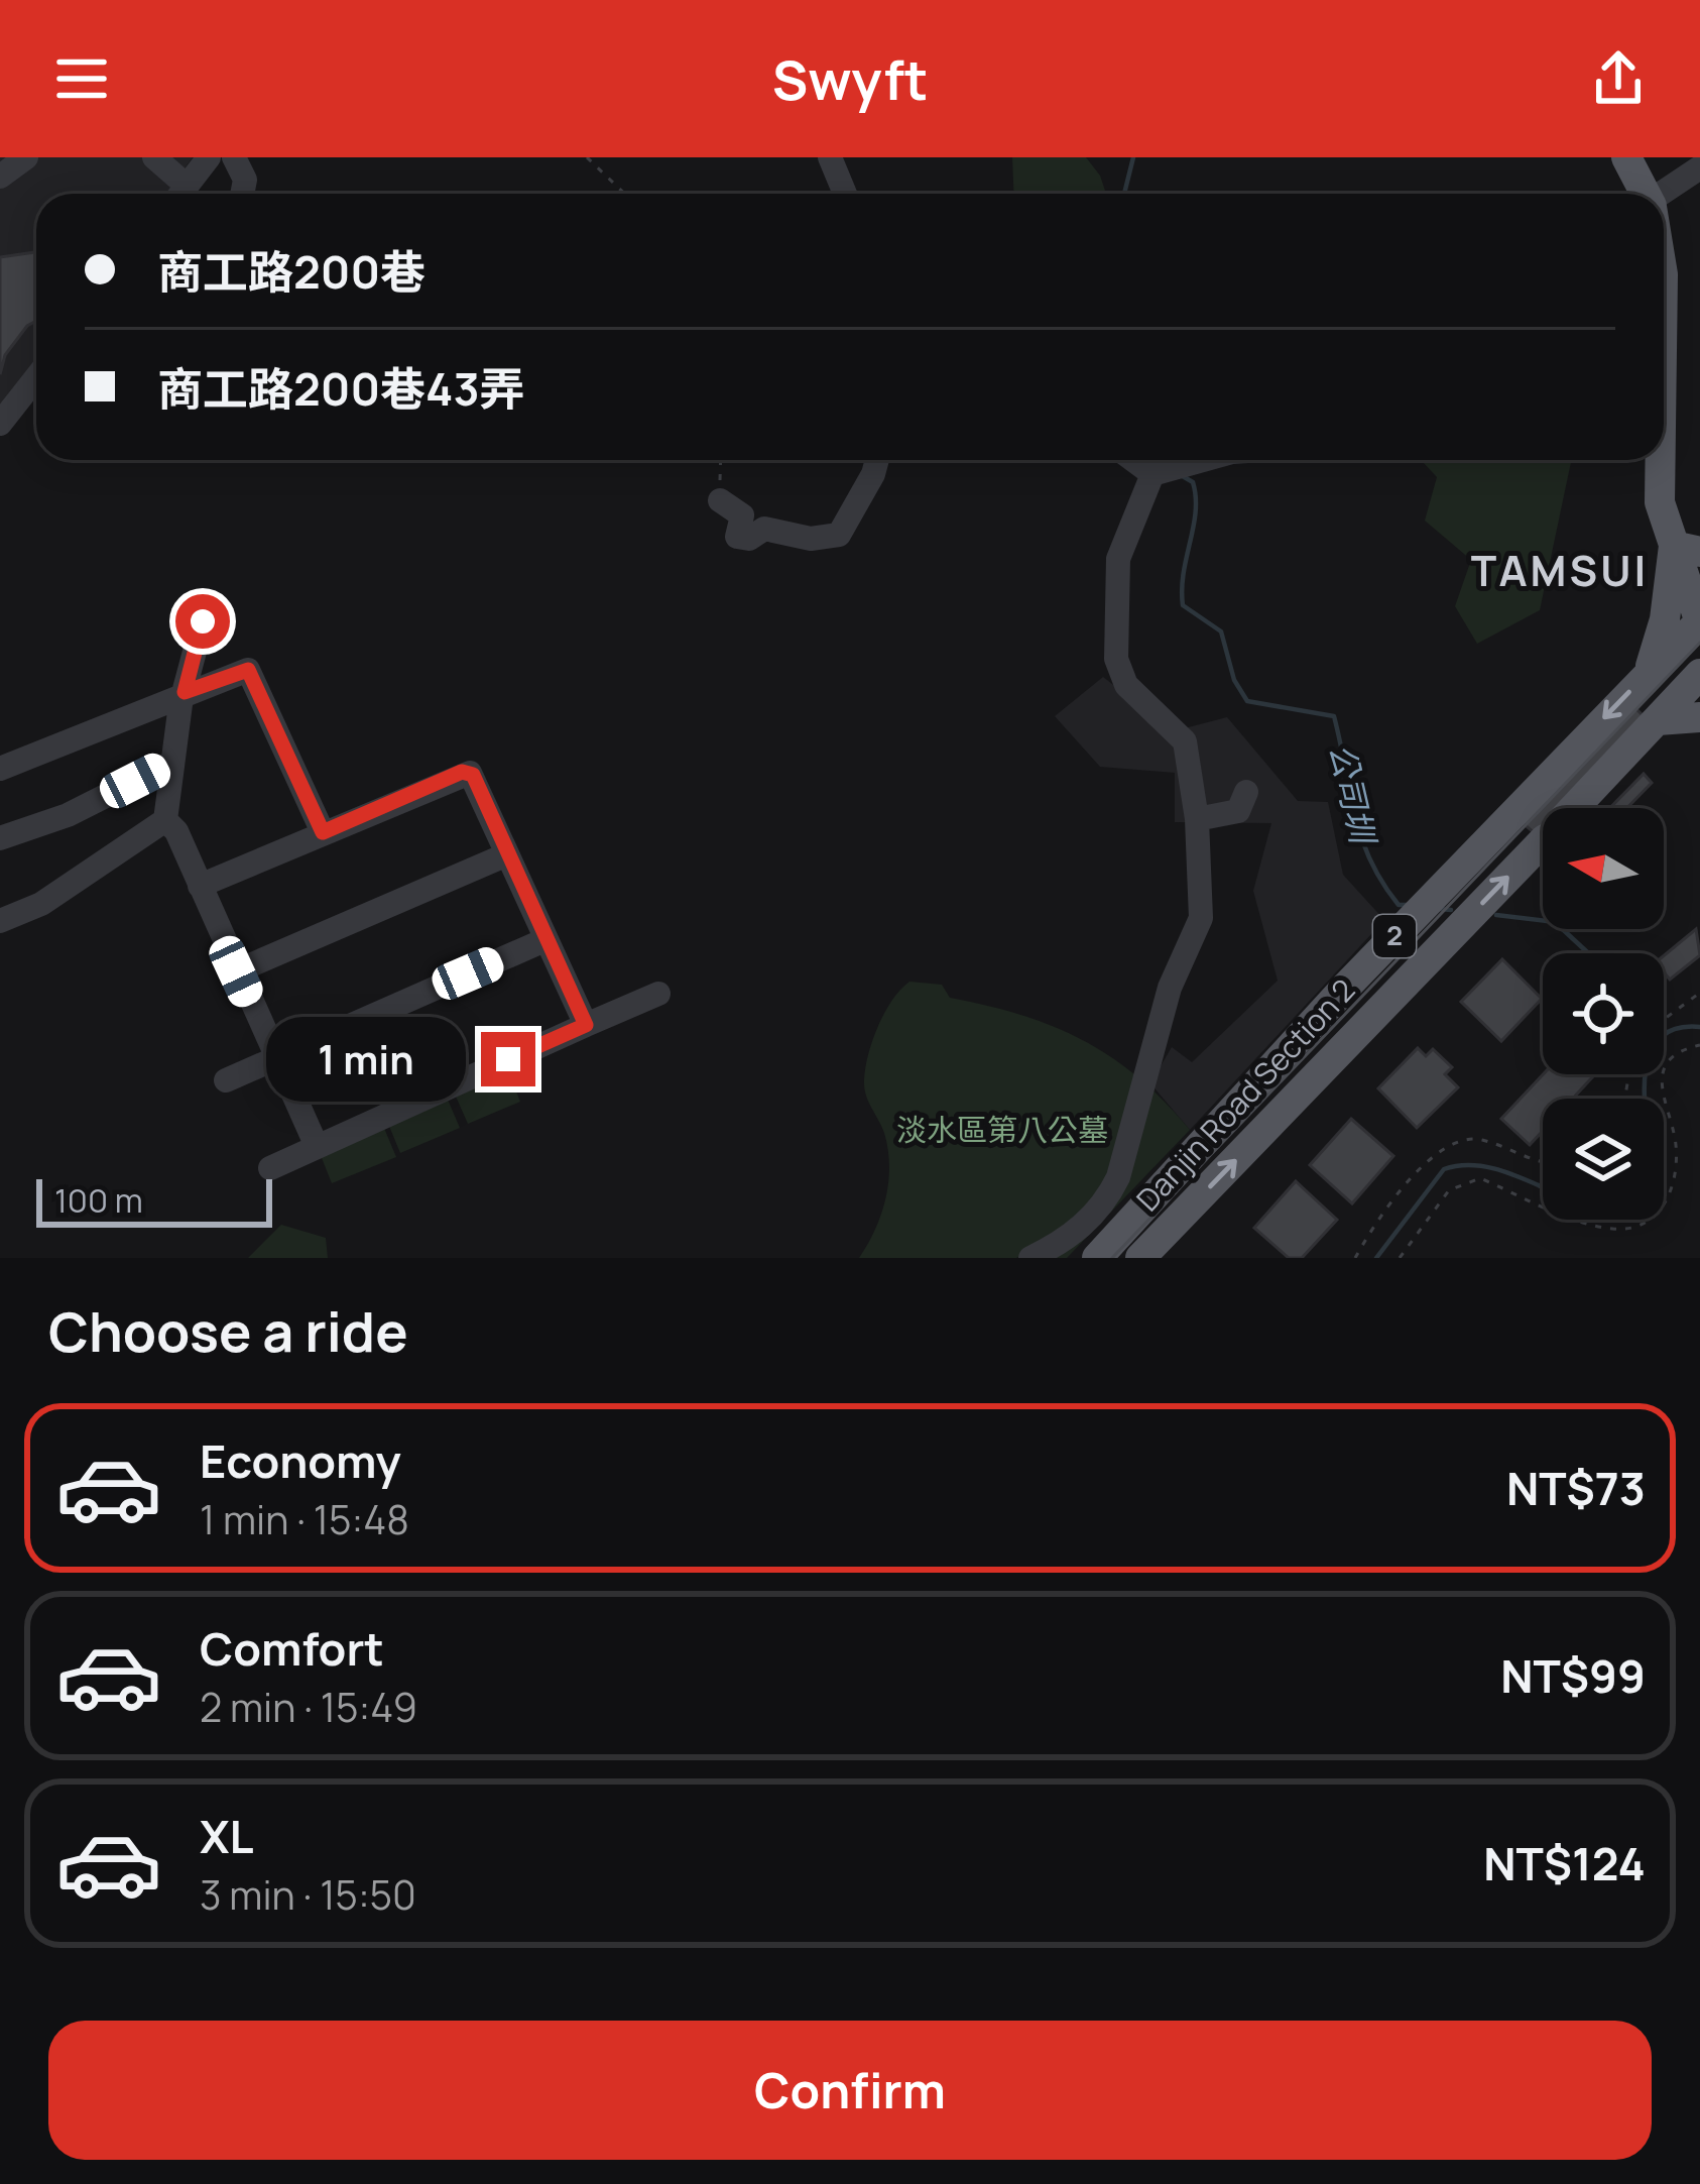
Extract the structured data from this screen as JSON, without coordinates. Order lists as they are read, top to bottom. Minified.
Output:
{"streets":{"main road":["2","Danjin Road Section 2"]},"districts":["TAMSUI"],"water":["公司圳"],"parks":["淡水區第八公墓"],"scale_bar":"100 m","north":"left","page":{"header":"Swyft","banner":["商工路200巷","商工路200巷43弄"],"bubble":"1 min","scale":"100 m","heading":"Choose a ride","list":[{"name":"Economy","note":"1 min · 15:48","value":"NT$73"},{"name":"Comfort","note":"2 min · 15:49","value":"NT$99"},{"name":"XL","note":"3 min · 15:50","value":"NT$124"}],"buttons":"Confirm"}}
